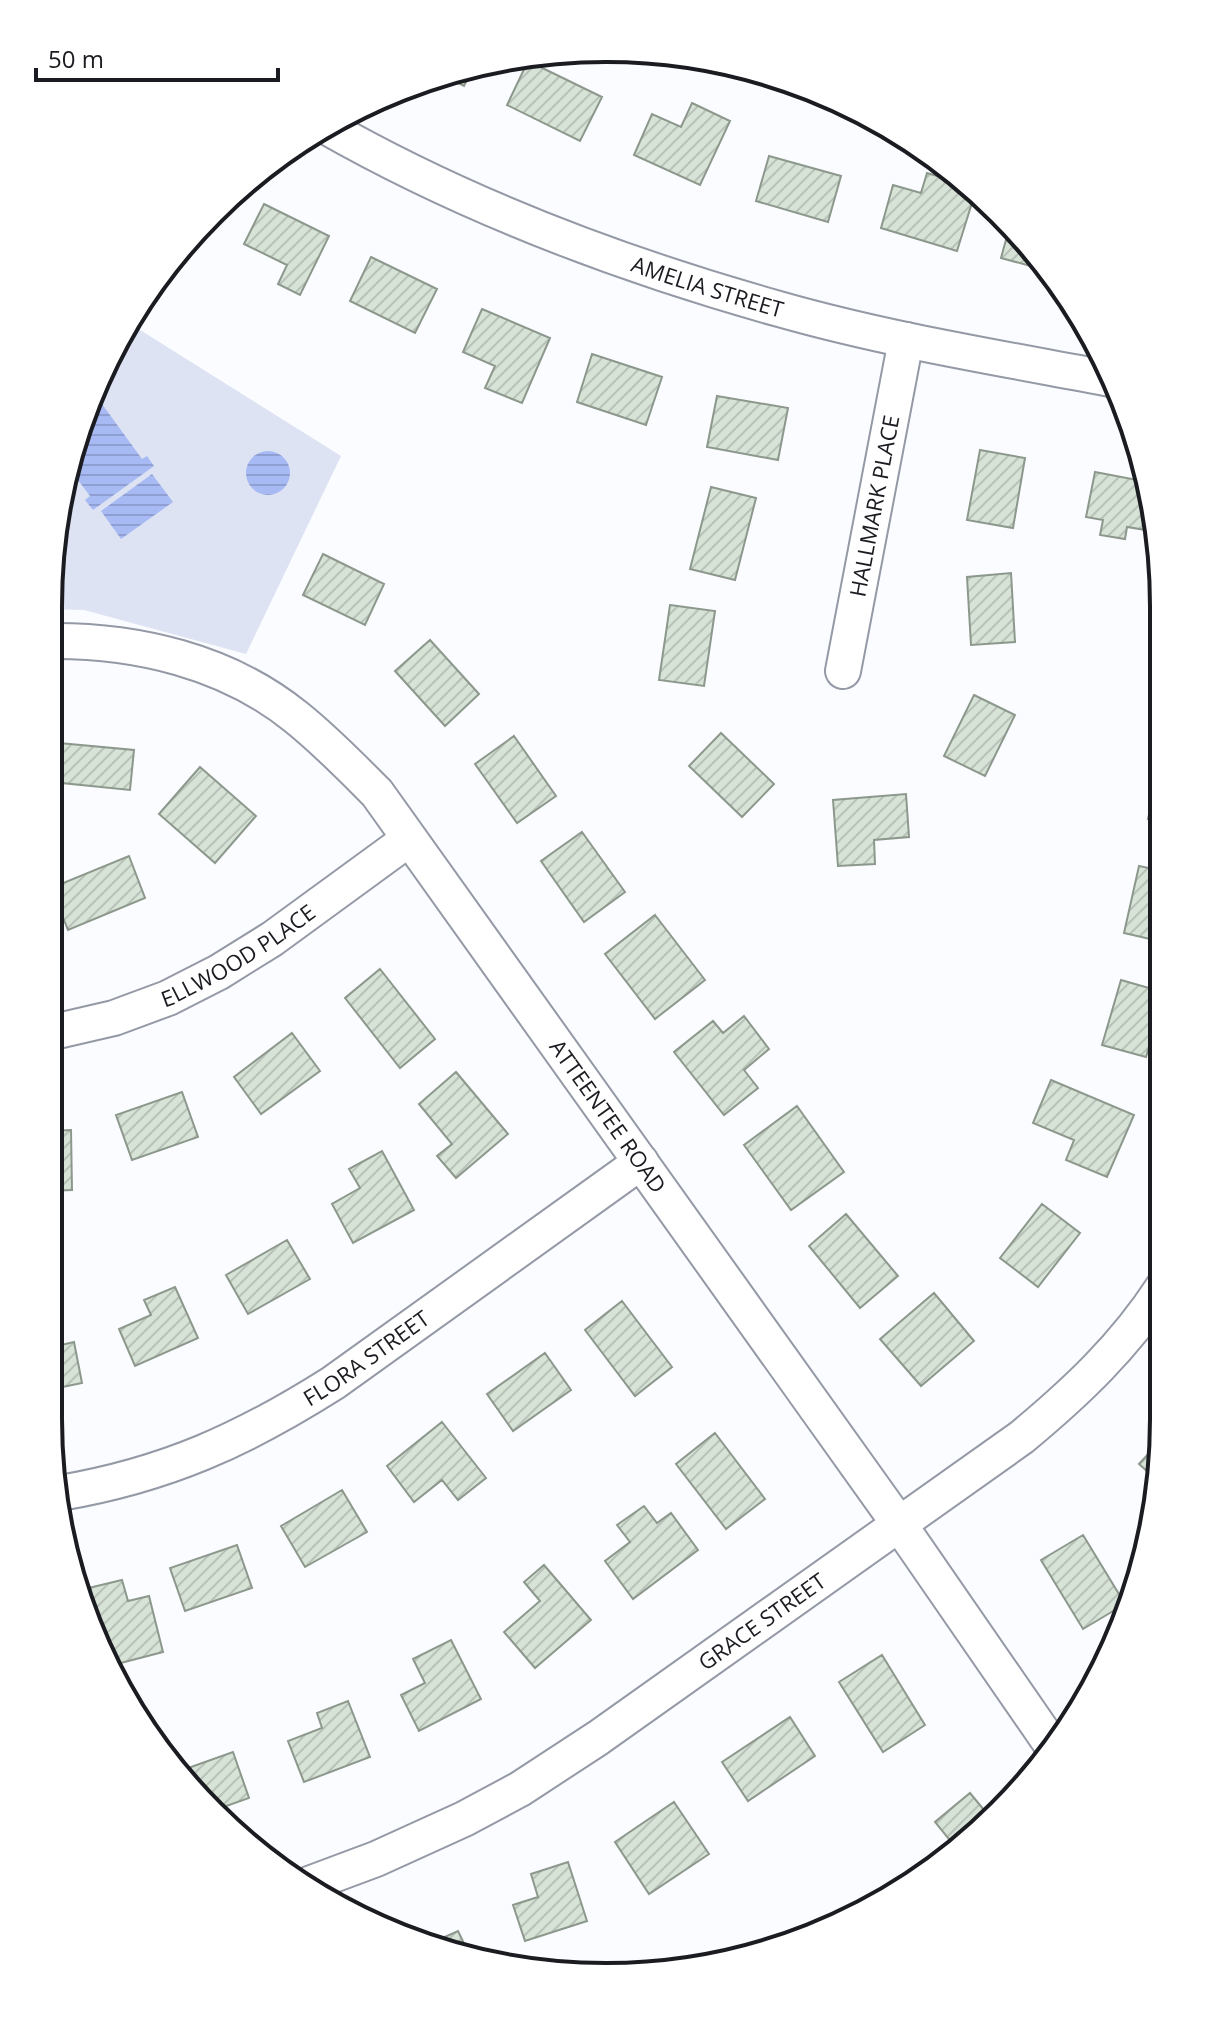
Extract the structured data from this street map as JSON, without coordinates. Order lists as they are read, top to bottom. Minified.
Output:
{"streets":{"street":["AMELIA STREET","HALLMARK PLACE","ELLWOOD PLACE","ATTEENTEE ROAD","FLORA STREET","GRACE STREET"]},"crossings":[["AMELIA STREET","HALLMARK PLACE"],["ELLWOOD PLACE","ATTEENTEE ROAD"],["ATTEENTEE ROAD","FLORA STREET"],["ATTEENTEE ROAD","GRACE STREET"]],"scale_bar":"50 m"}
